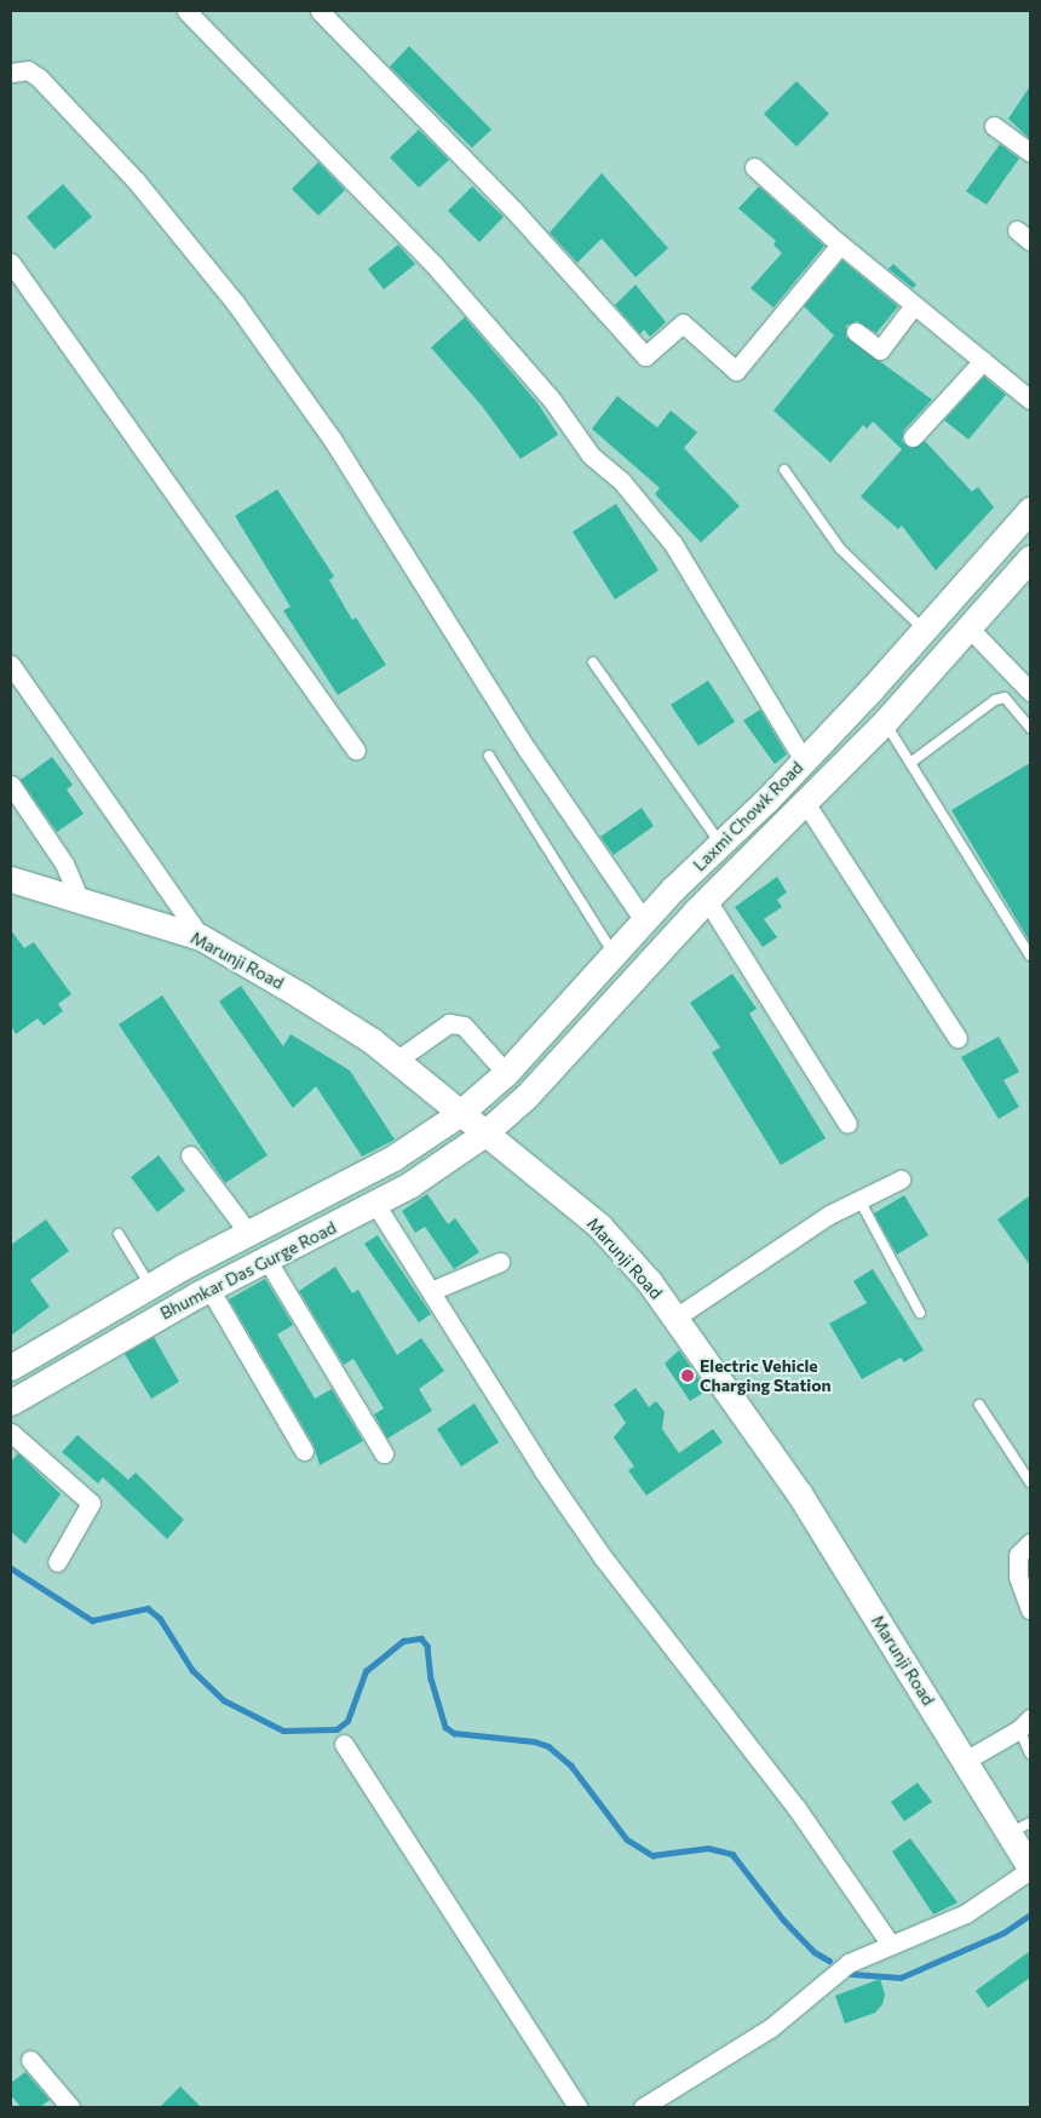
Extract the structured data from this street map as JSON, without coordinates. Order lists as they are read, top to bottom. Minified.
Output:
{"streets":{"main road":["Laxmi Chowk Road","Marunji Road","Bhumkar Das Gurge Road"]},"crossings":[["Laxmi Chowk Road","Marunji Road"],["Laxmi Chowk Road","Bhumkar Das Gurge Road"],["Marunji Road","Bhumkar Das Gurge Road"]],"places":["Electric Vehicle Charging Station"]}
